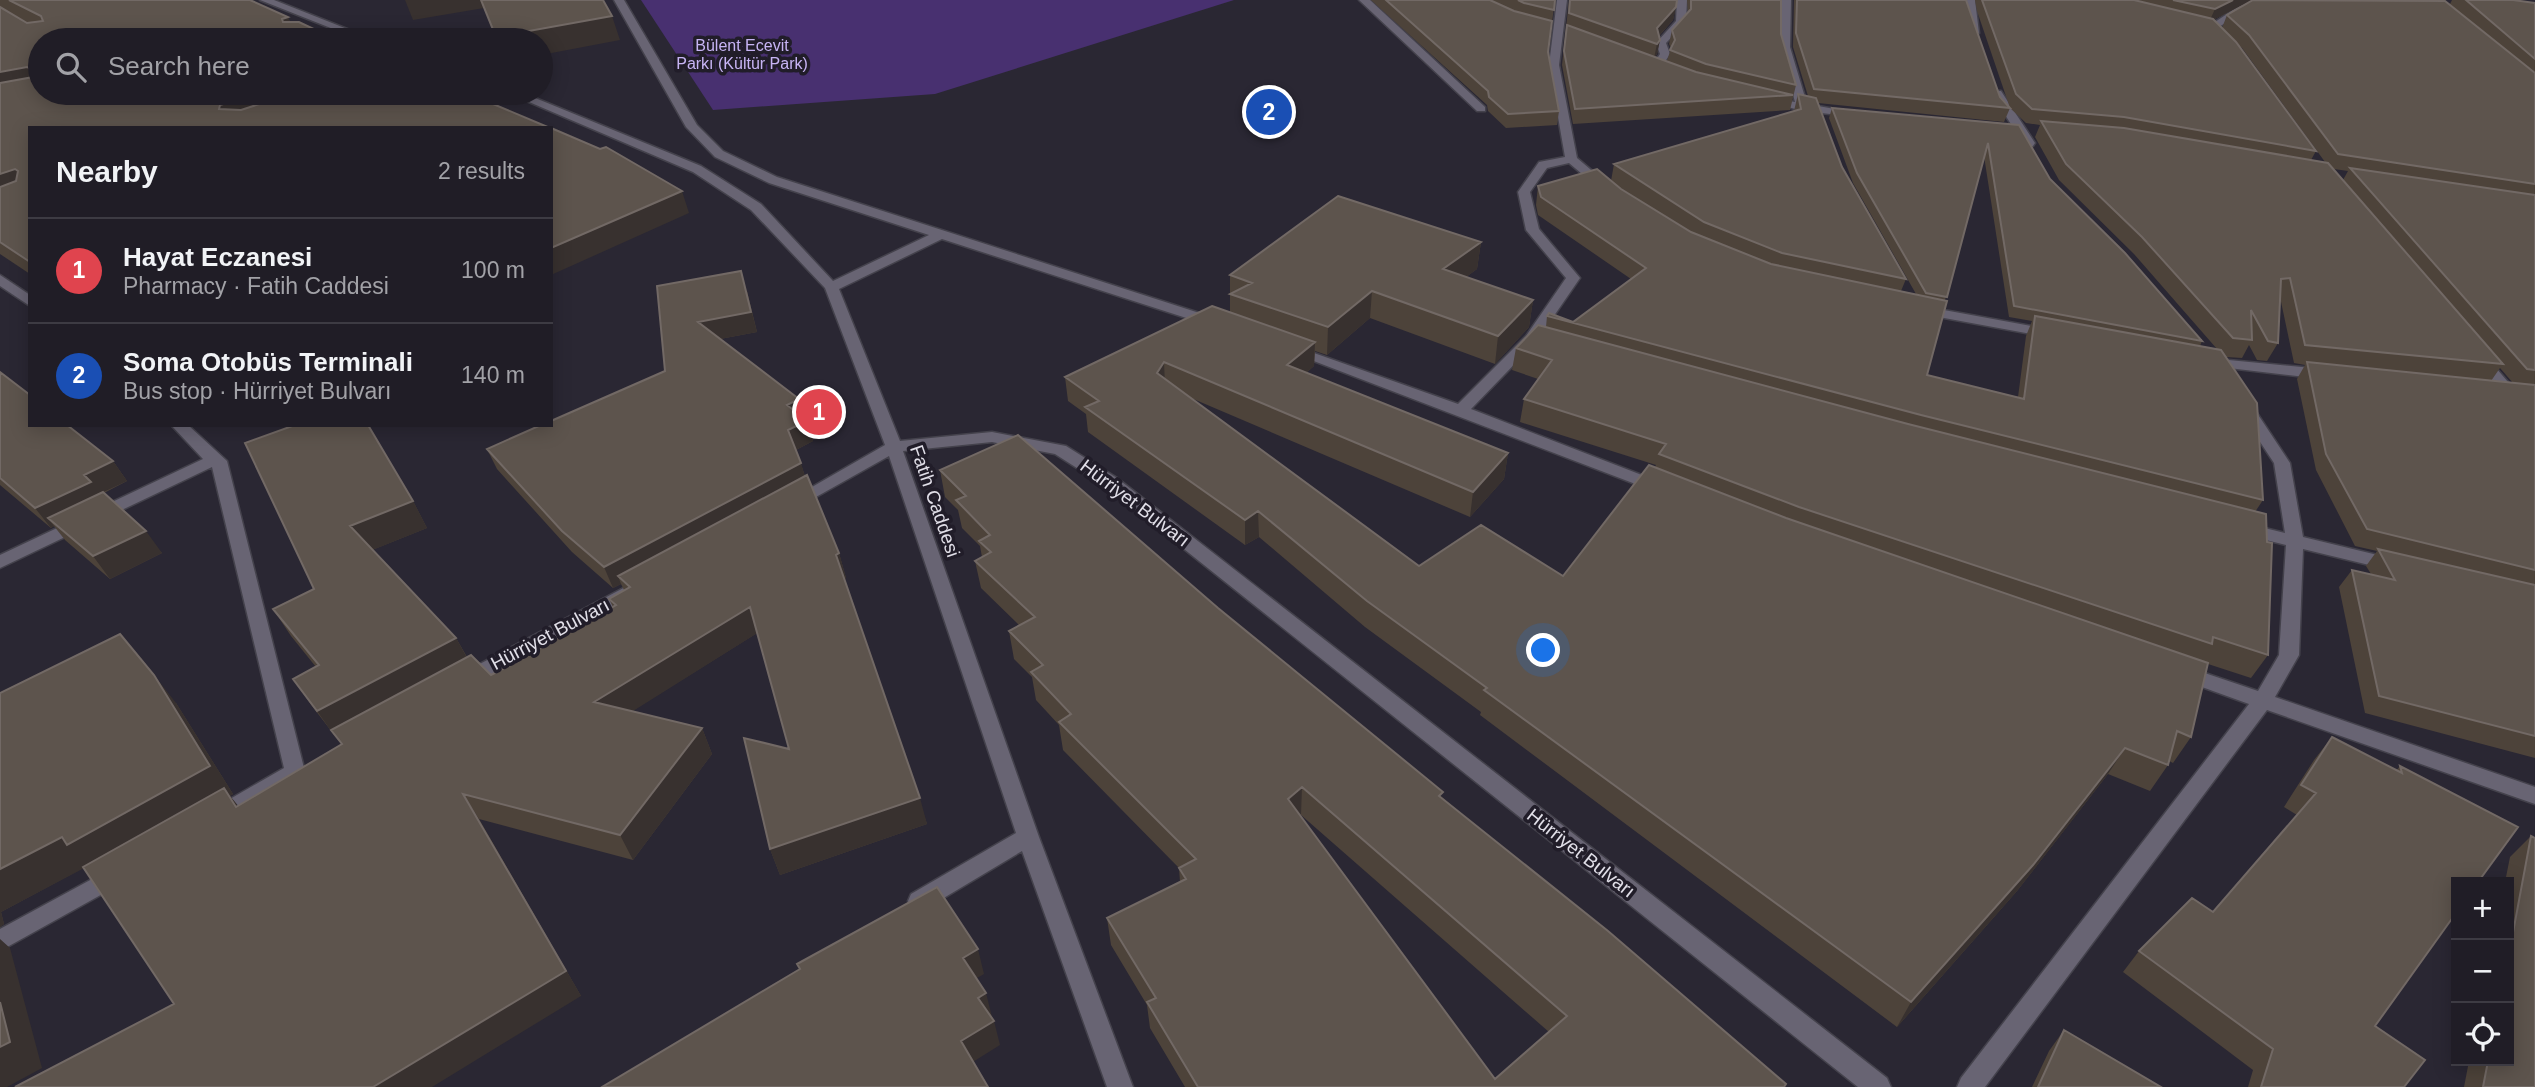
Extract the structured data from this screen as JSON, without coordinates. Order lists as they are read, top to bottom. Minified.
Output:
{"streets":{"street":["Fatih Caddesi","Hürriyet Bulvarı"]},"crossings":[["Fatih Caddesi","Hürriyet Bulvarı"]],"parks":["Bülent Ecevit Parkı (Kültür Park)"],"page":{"search":"Search here","pins":["2","1"],"heading":["Nearby","2 results"],"list":[{"mark":"1","name":"Hayat Eczanesi","note":"Pharmacy · Fatih Caddesi","value":"100 m"},{"mark":"2","name":"Soma Otobüs Terminali","note":"Bus stop · Hürriyet Bulvarı","value":"140 m"}],"map_buttons":["+","−"]}}
